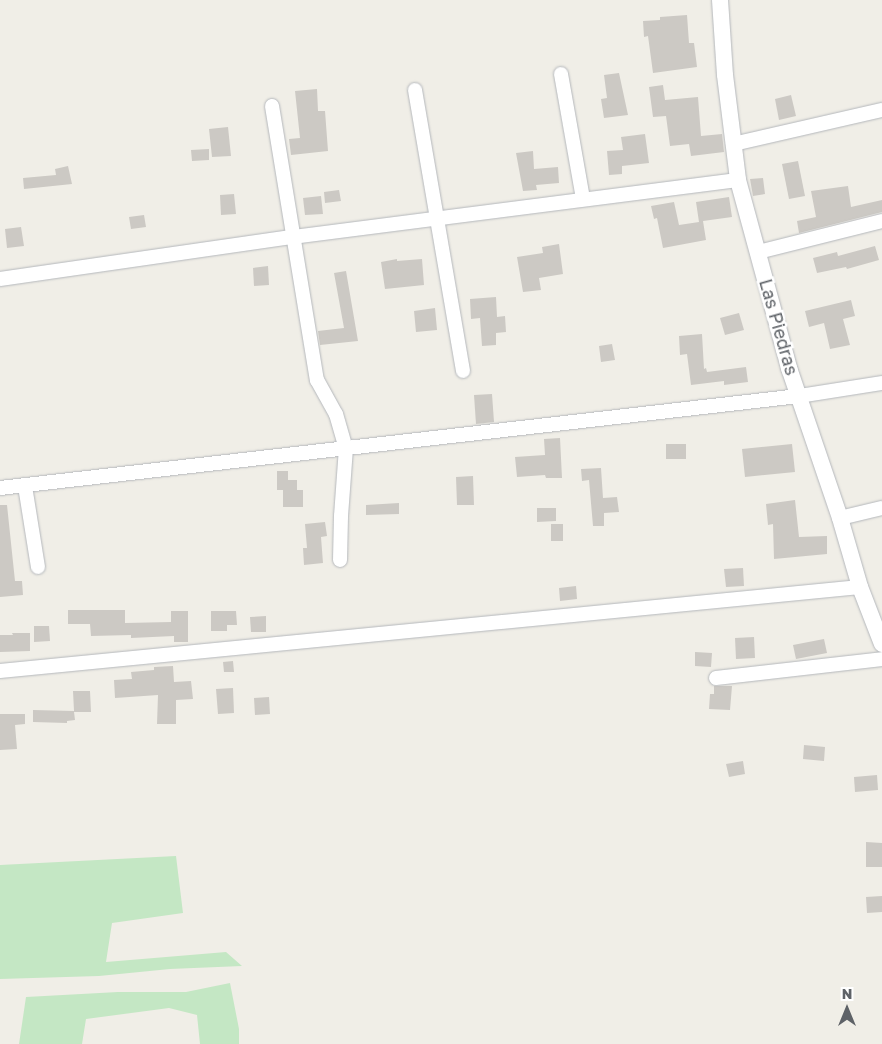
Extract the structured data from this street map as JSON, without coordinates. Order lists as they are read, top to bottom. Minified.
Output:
{"streets":{"street":["Las Piedras"]},"north":"top"}
